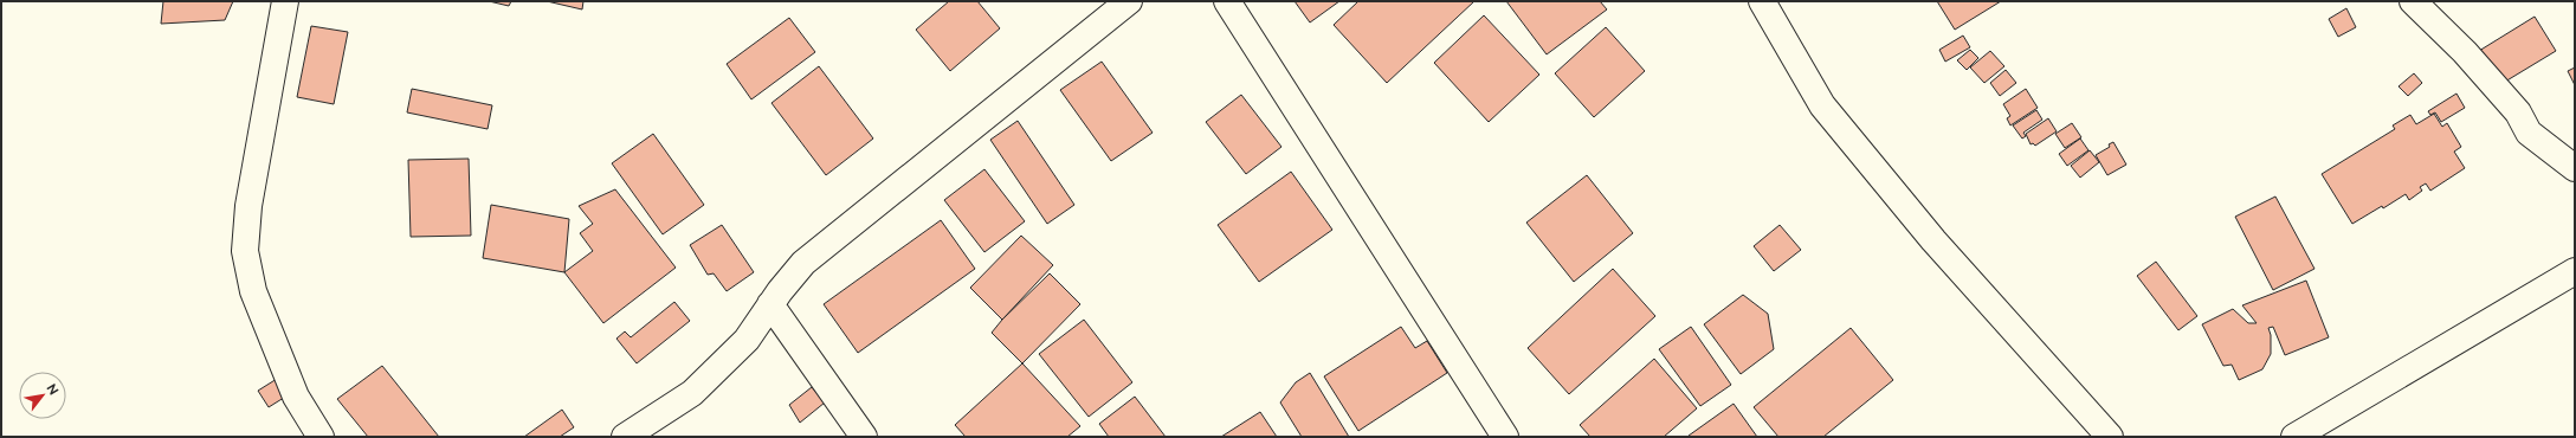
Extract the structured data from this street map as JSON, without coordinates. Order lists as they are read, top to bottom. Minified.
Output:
{"north":"top right"}
